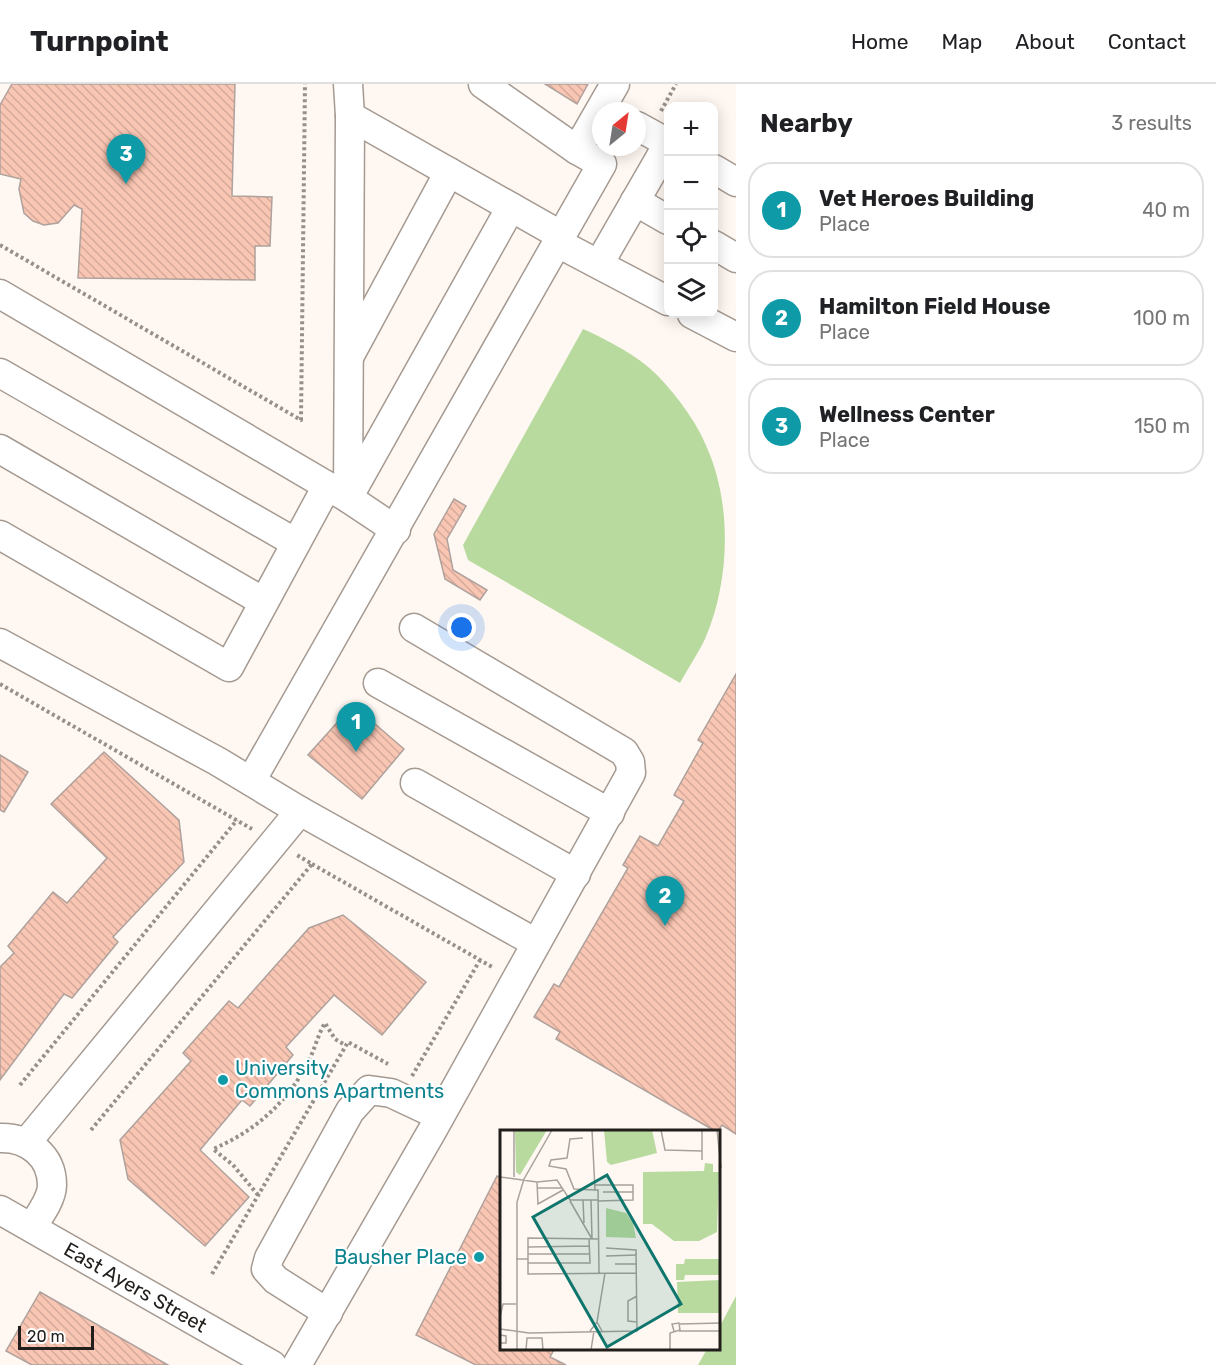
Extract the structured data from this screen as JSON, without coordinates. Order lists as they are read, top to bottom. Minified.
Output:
{"streets":{"lane":["East Ayers Street"]},"places":["University Commons Apartments","Bausher Place"],"scale_bar":"20 m","north":"top right","page":{"header":"Turnpoint","nav":["Home","Map","About","Contact"],"heading":["Nearby","3 results"],"map_buttons":["+","−"],"pins":["3","1","2"],"list":[{"mark":"1","name":"Vet Heroes Building","note":"Place","value":"40 m"},{"mark":"2","name":"Hamilton Field House","note":"Place","value":"100 m"},{"mark":"3","name":"Wellness Center","note":"Place","value":"150 m"}],"scale":"20 m"}}
